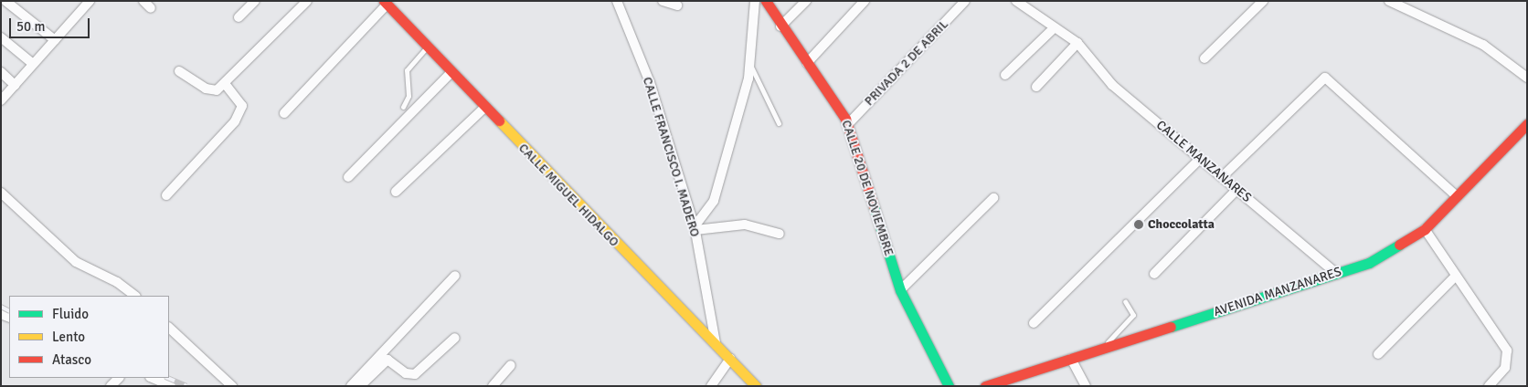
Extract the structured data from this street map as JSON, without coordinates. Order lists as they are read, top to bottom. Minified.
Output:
{"streets":{"street":["PRIVADA 2 DE ABRIL","CALLE FRANCISCO I. MADERO","CALLE MANZANARES","CALLE 20 DE NOVIEMBRE","CALLE MIGUEL HIDALGO","AVENIDA MANZANARES"]},"crossings":[["PRIVADA 2 DE ABRIL","CALLE 20 DE NOVIEMBRE"],["CALLE FRANCISCO I. MADERO","CALLE MIGUEL HIDALGO"],["CALLE MANZANARES","AVENIDA MANZANARES"]],"places":["Choccolatta"],"legend":["Fluido","Lento","Atasco"],"scale_bar":"50 m"}
